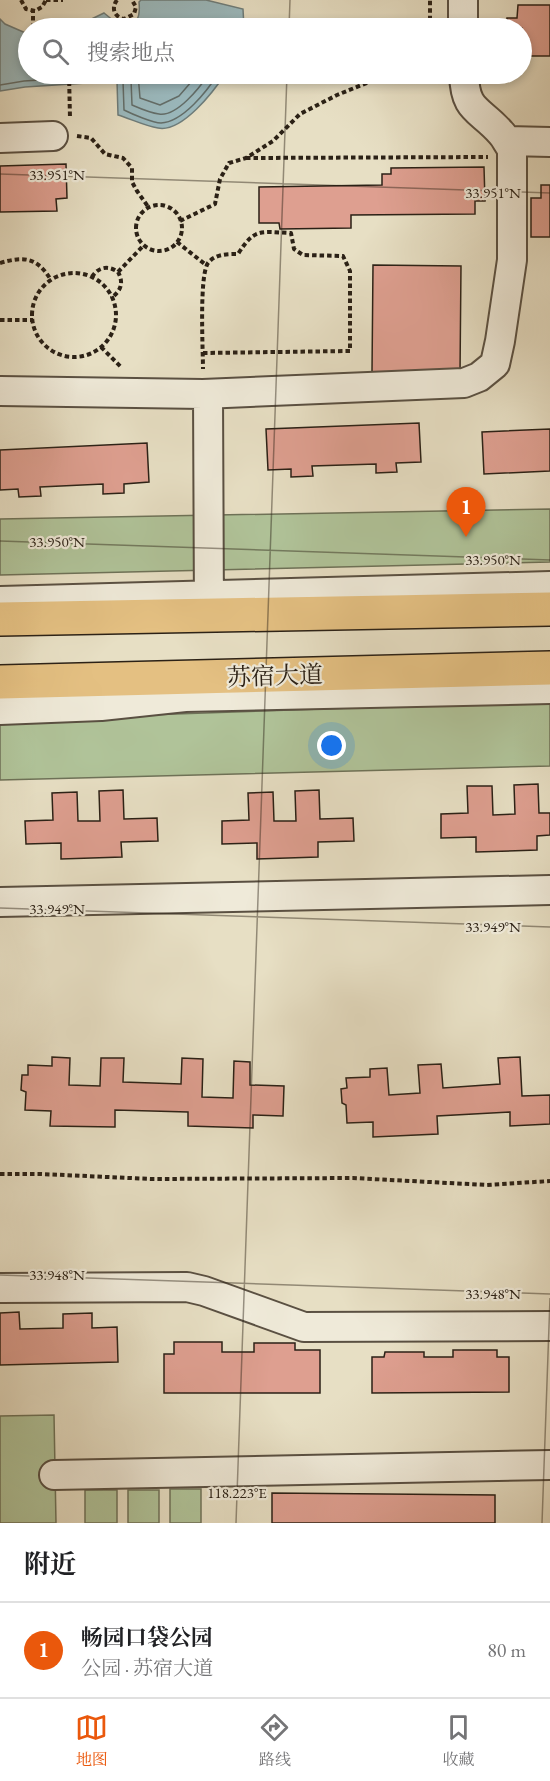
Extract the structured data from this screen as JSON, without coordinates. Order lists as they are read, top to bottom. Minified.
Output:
{"streets":{"main road":["苏宿大道"]},"page":{"search":"搜索地点","pins":"1","heading":"附近","list":[{"mark":"1","name":"畅园口袋公园","note":"公园 · 苏宿大道","value":"80 m"}],"nav":["地图","路线","收藏"]},"coordinates":["33.951°N","33.950°N","33.949°N","33.948°N","118.223°E"]}
